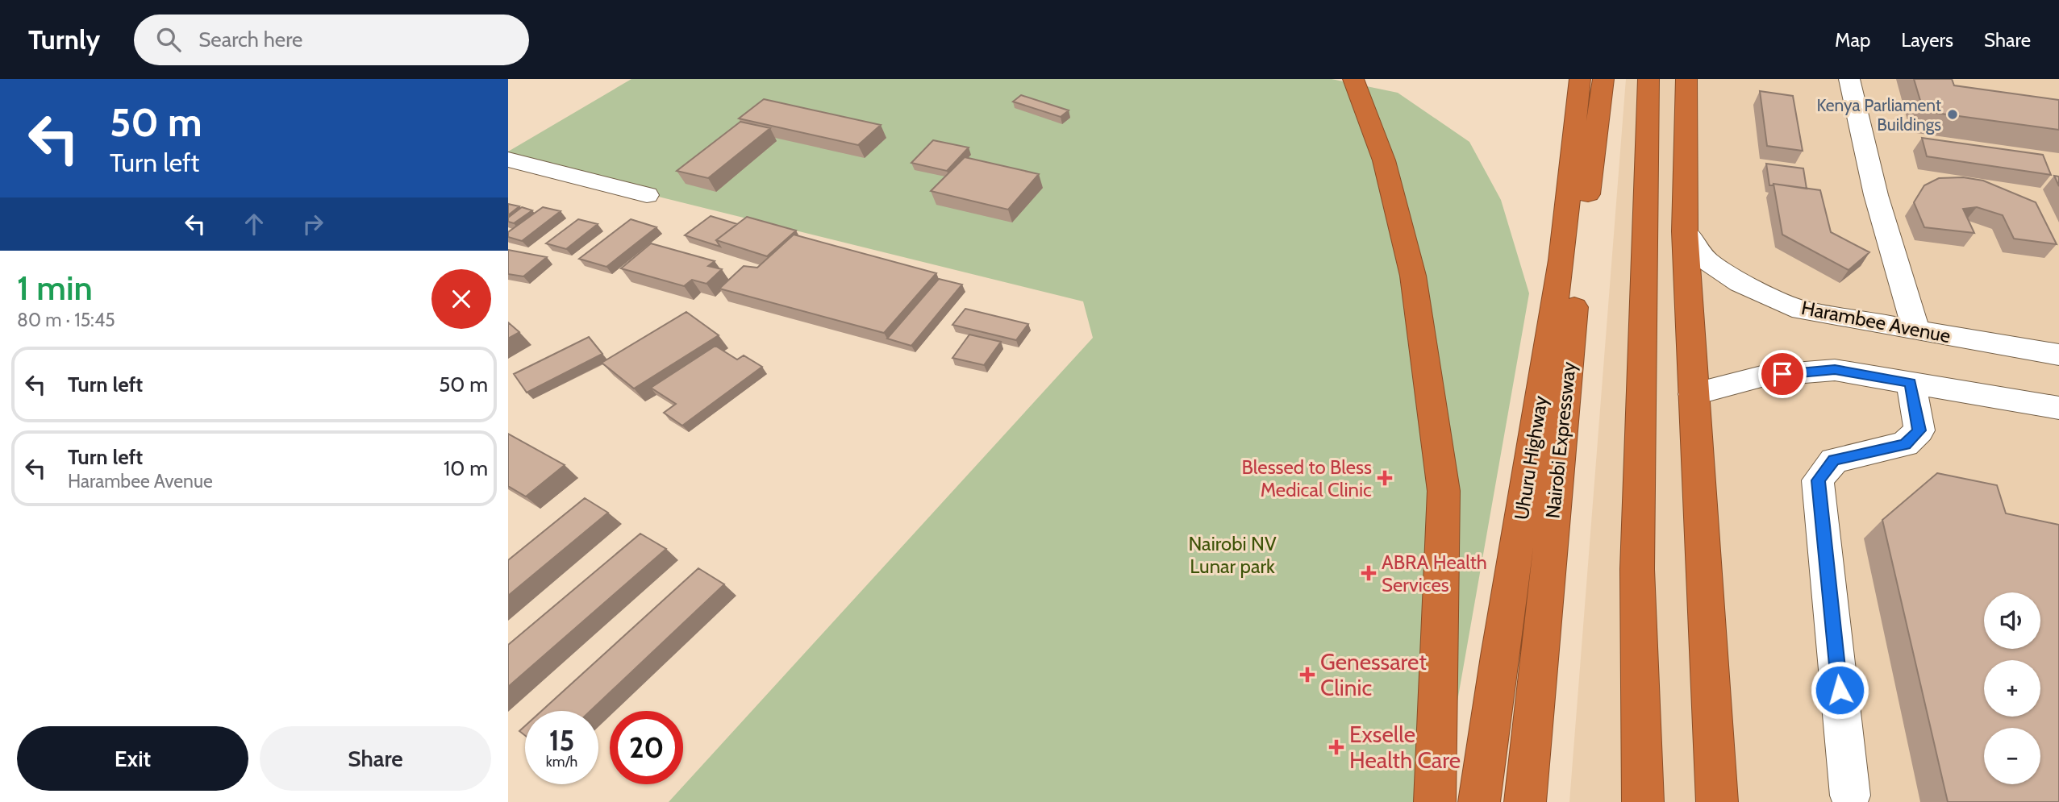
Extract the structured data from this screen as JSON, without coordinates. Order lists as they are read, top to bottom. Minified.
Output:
{"streets":{"highway":["Nairobi Expressway","Uhuru Highway"],"street":["Harambee Avenue"]},"parks":["Nairobi NV Lunar park"],"places":{"other":["Kenya Parliament Buildings"],"health":["Blessed to Bless Medical Clinic","ABRA Health Services","Genessaret Clinic","Exselle Health Care"]},"page":{"header":"Turnly","search":"Search here","nav":["Map","Layers","Share"],"turn":["50 m","Turn left"],"heading":["1 min","80 m · 15:45"],"list":[{"name":"Turn left","value":"50 m"},{"name":"Turn left","note":"Harambee Avenue","value":"10 m"}],"map_buttons":["+","−"],"speed":"15 km/h","limit":"20","buttons":["Exit","Share"]}}
